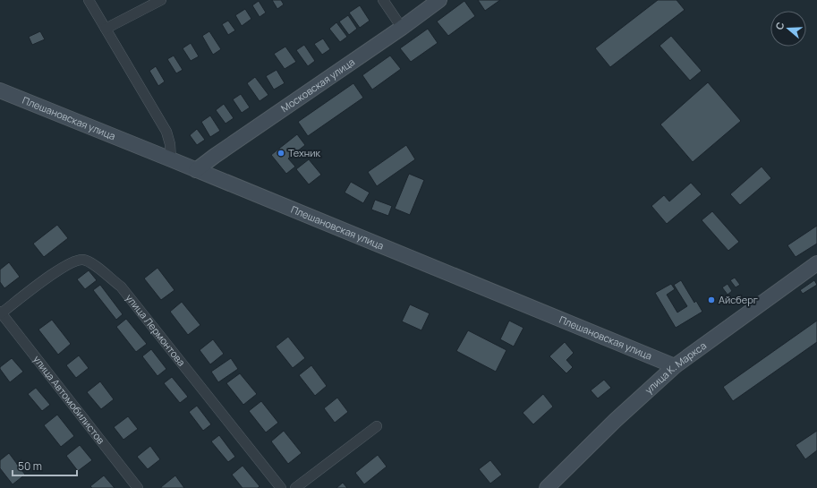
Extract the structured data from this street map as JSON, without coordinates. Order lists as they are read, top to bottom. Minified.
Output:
{"streets":{"main road":["Московская улица","Плешановская улица","улица К. Маркса"],"street":["улица Лермонтова","улица Автомобилистов"]},"crossings":[["Московская улица","Плешановская улица"],["Плешановская улица","улица К. Маркса"],["улица Лермонтова","улица Автомобилистов"]],"places":["Техник","Айсберг"],"scale_bar":"50 m","north":"left"}
